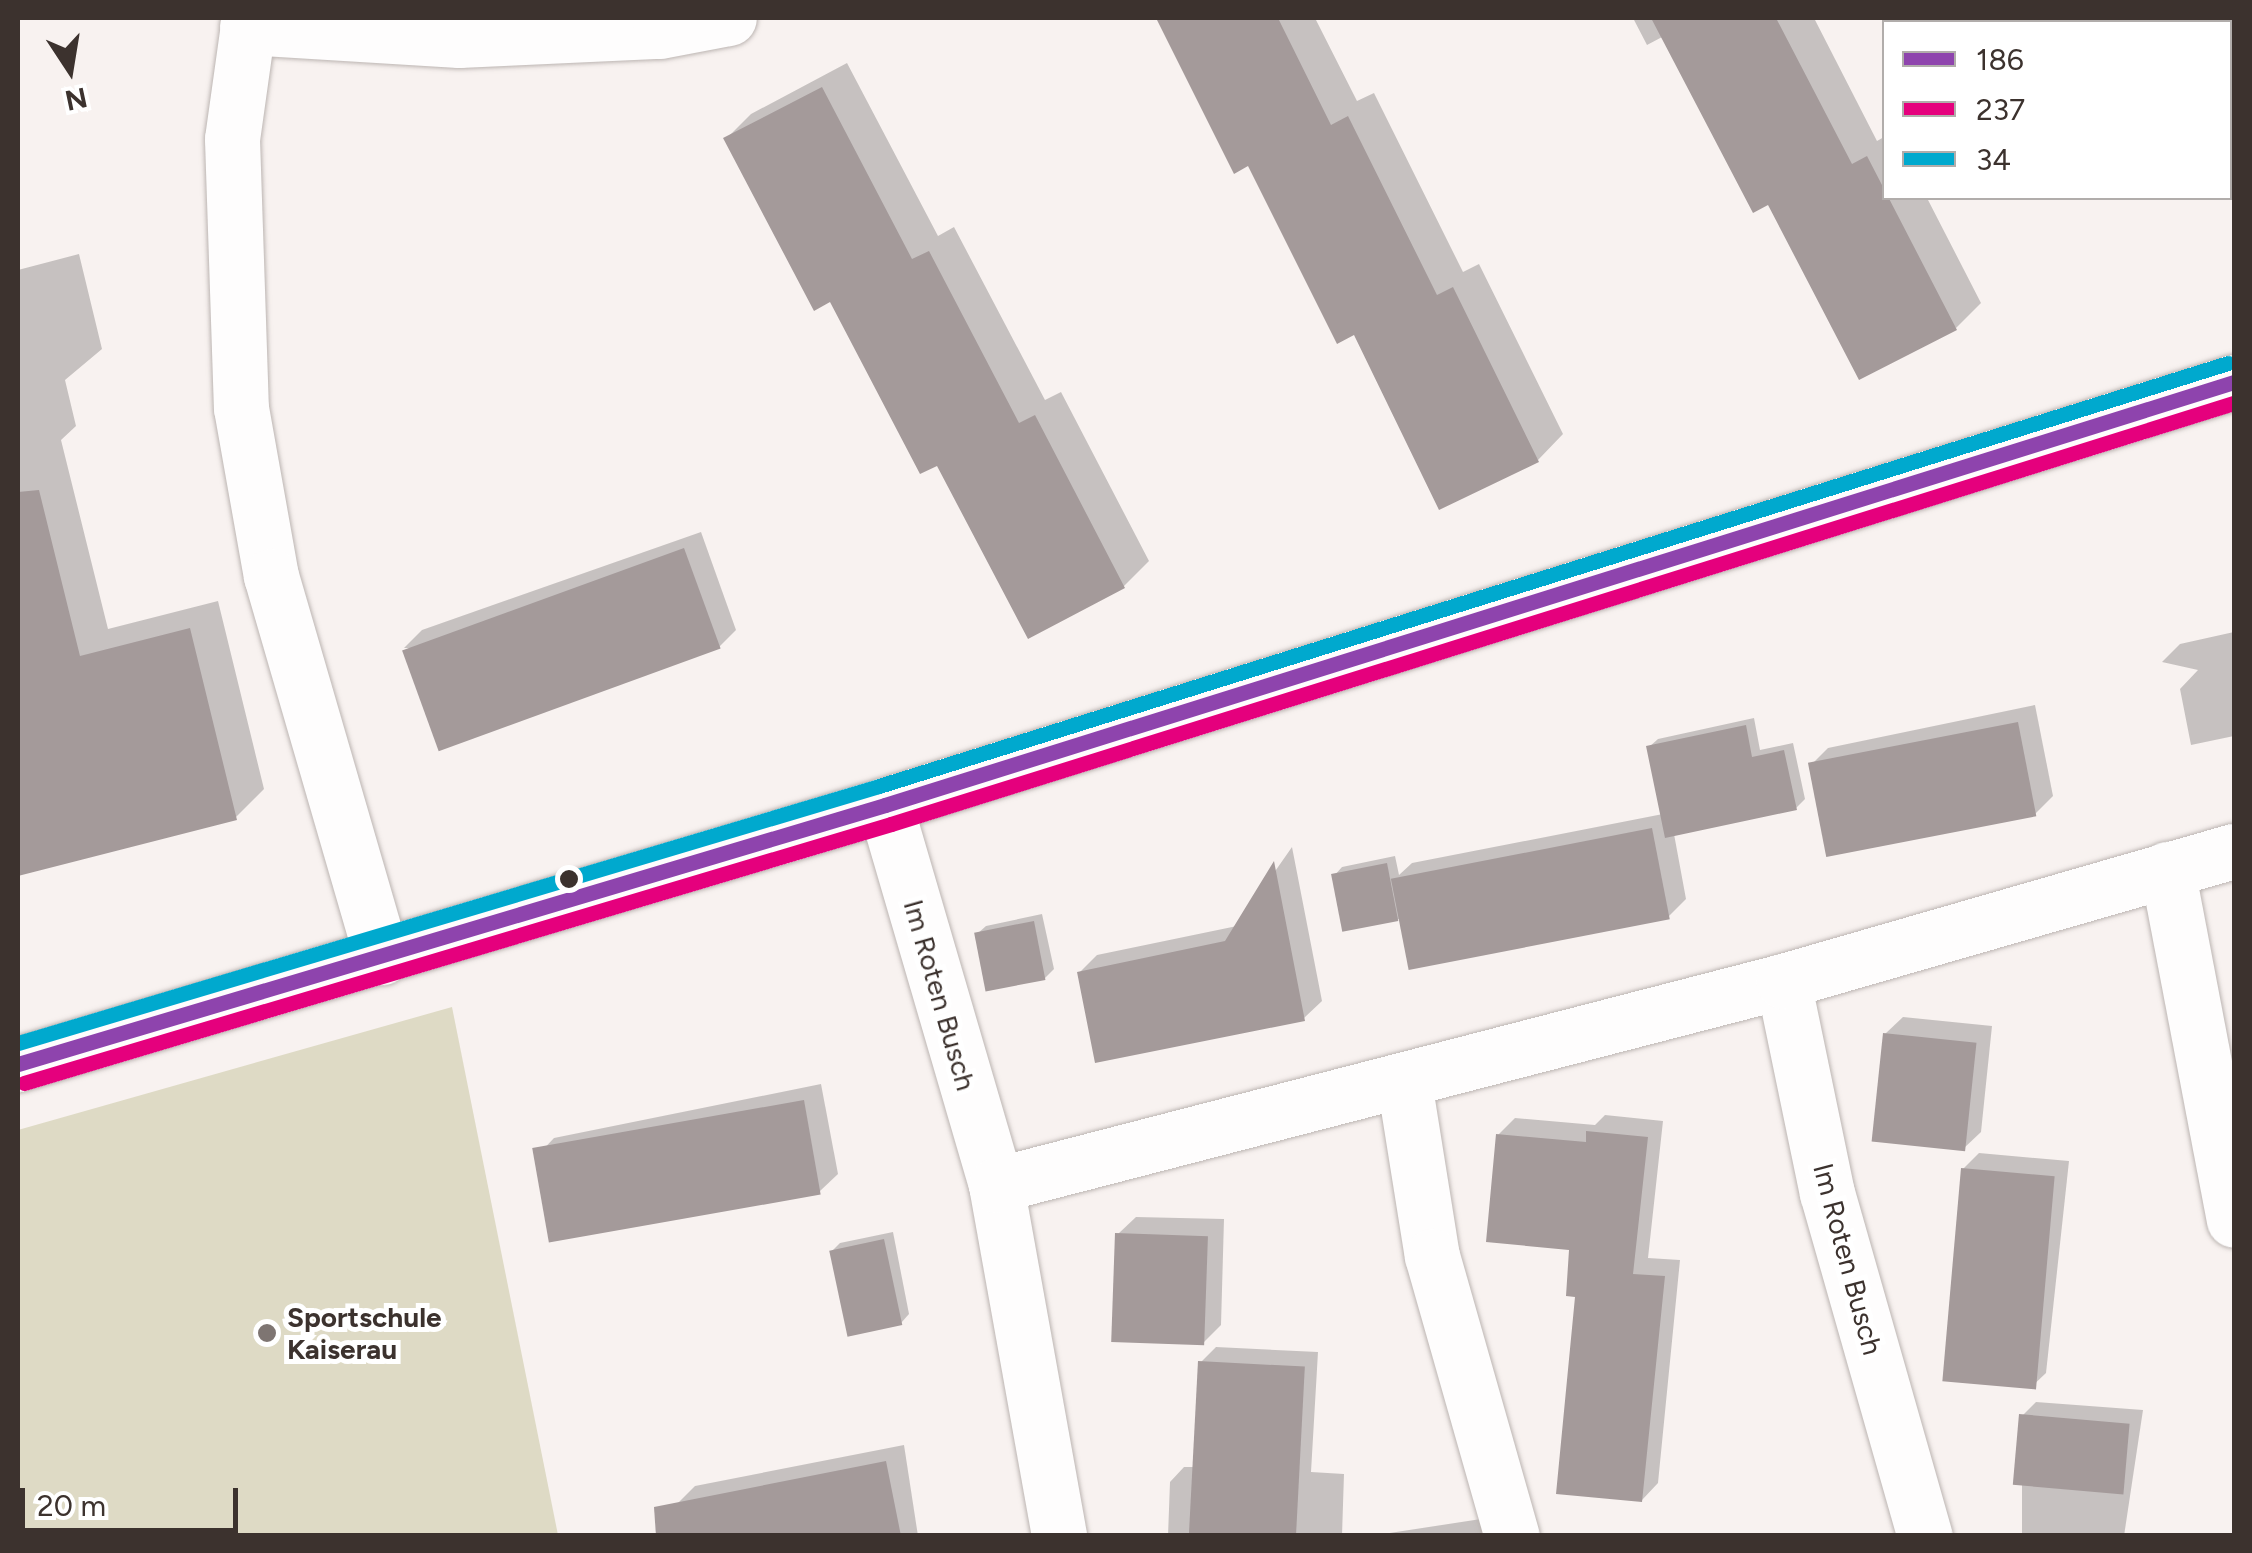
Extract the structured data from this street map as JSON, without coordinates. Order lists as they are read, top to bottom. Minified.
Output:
{"streets":{"street":["Im Roten Busch"]},"places":["Sportschule Kaiserau"],"lines":["transit line 34","transit line 186","transit line 237"],"legend":["186","237","34"],"scale_bar":"20 m","north":"bottom"}
